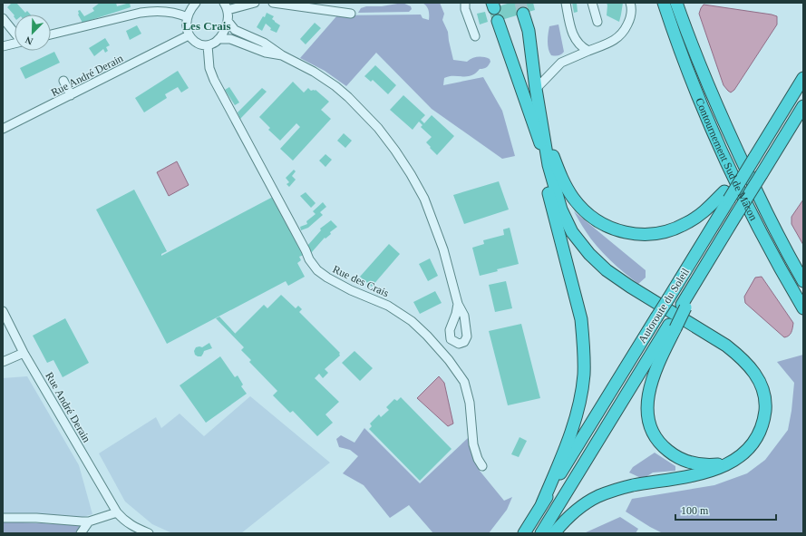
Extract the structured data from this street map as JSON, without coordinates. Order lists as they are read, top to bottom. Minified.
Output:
{"streets":{"highway":["Contournement Sud de Mâcon","Autoroute du Soleil"],"street":["Rue André Derain","Rue des Crais"]},"districts":["Les Crais"],"scale_bar":"100 m","north":"bottom left"}
